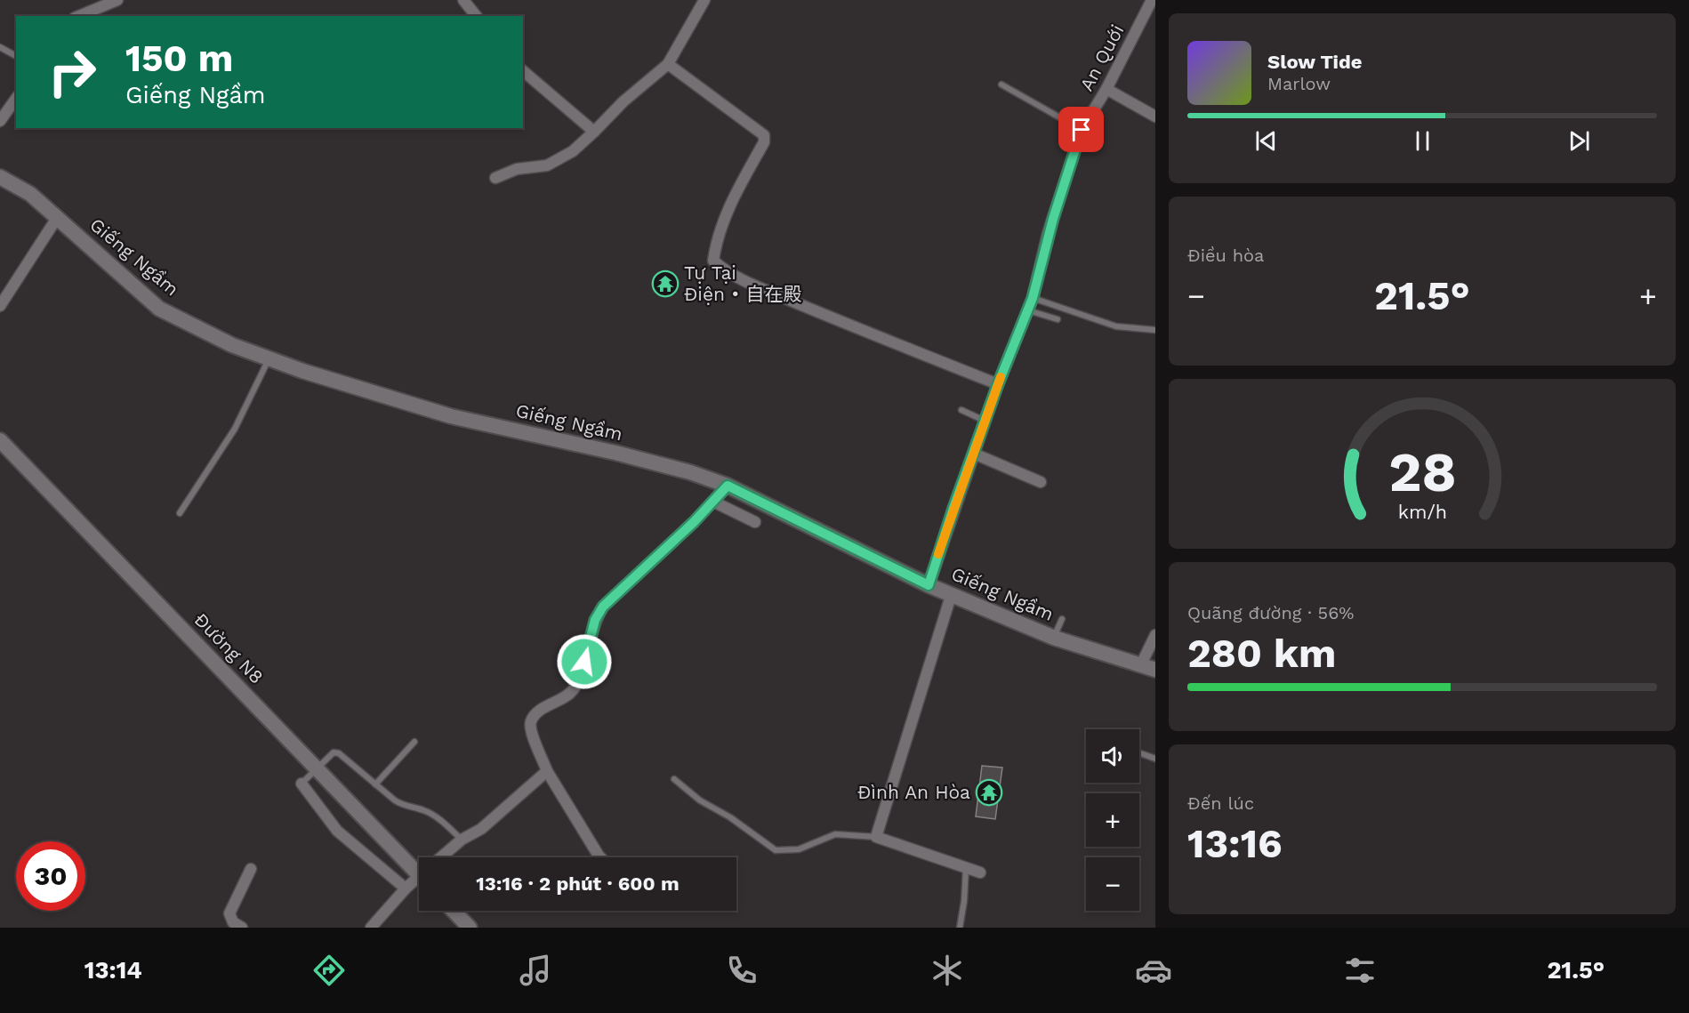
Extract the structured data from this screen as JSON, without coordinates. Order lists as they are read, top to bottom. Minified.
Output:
{"streets":{"street":["An Quới","Giếng Ngầm","Đường N8"]},"crossings":[["An Quới","Giếng Ngầm"]],"places":{"temple":["Tự Tại Điện • 自在殿","Đình An Hòa"]},"page":{"turn":["150 m","Giếng Ngầm"],"song":["Slow Tide","Marlow"],"tile":["Điều hòa",["Quãng đường · 56%","280 km"],["Đến lúc","13:16"]],"heat":["−","21.5°","+"],"map_buttons":["+","−"],"limit":"30","trip":"13:16 · 2 phút · 600 m","tabs":["13:14","21.5°"],"gauge":["28","km/h"]}}
